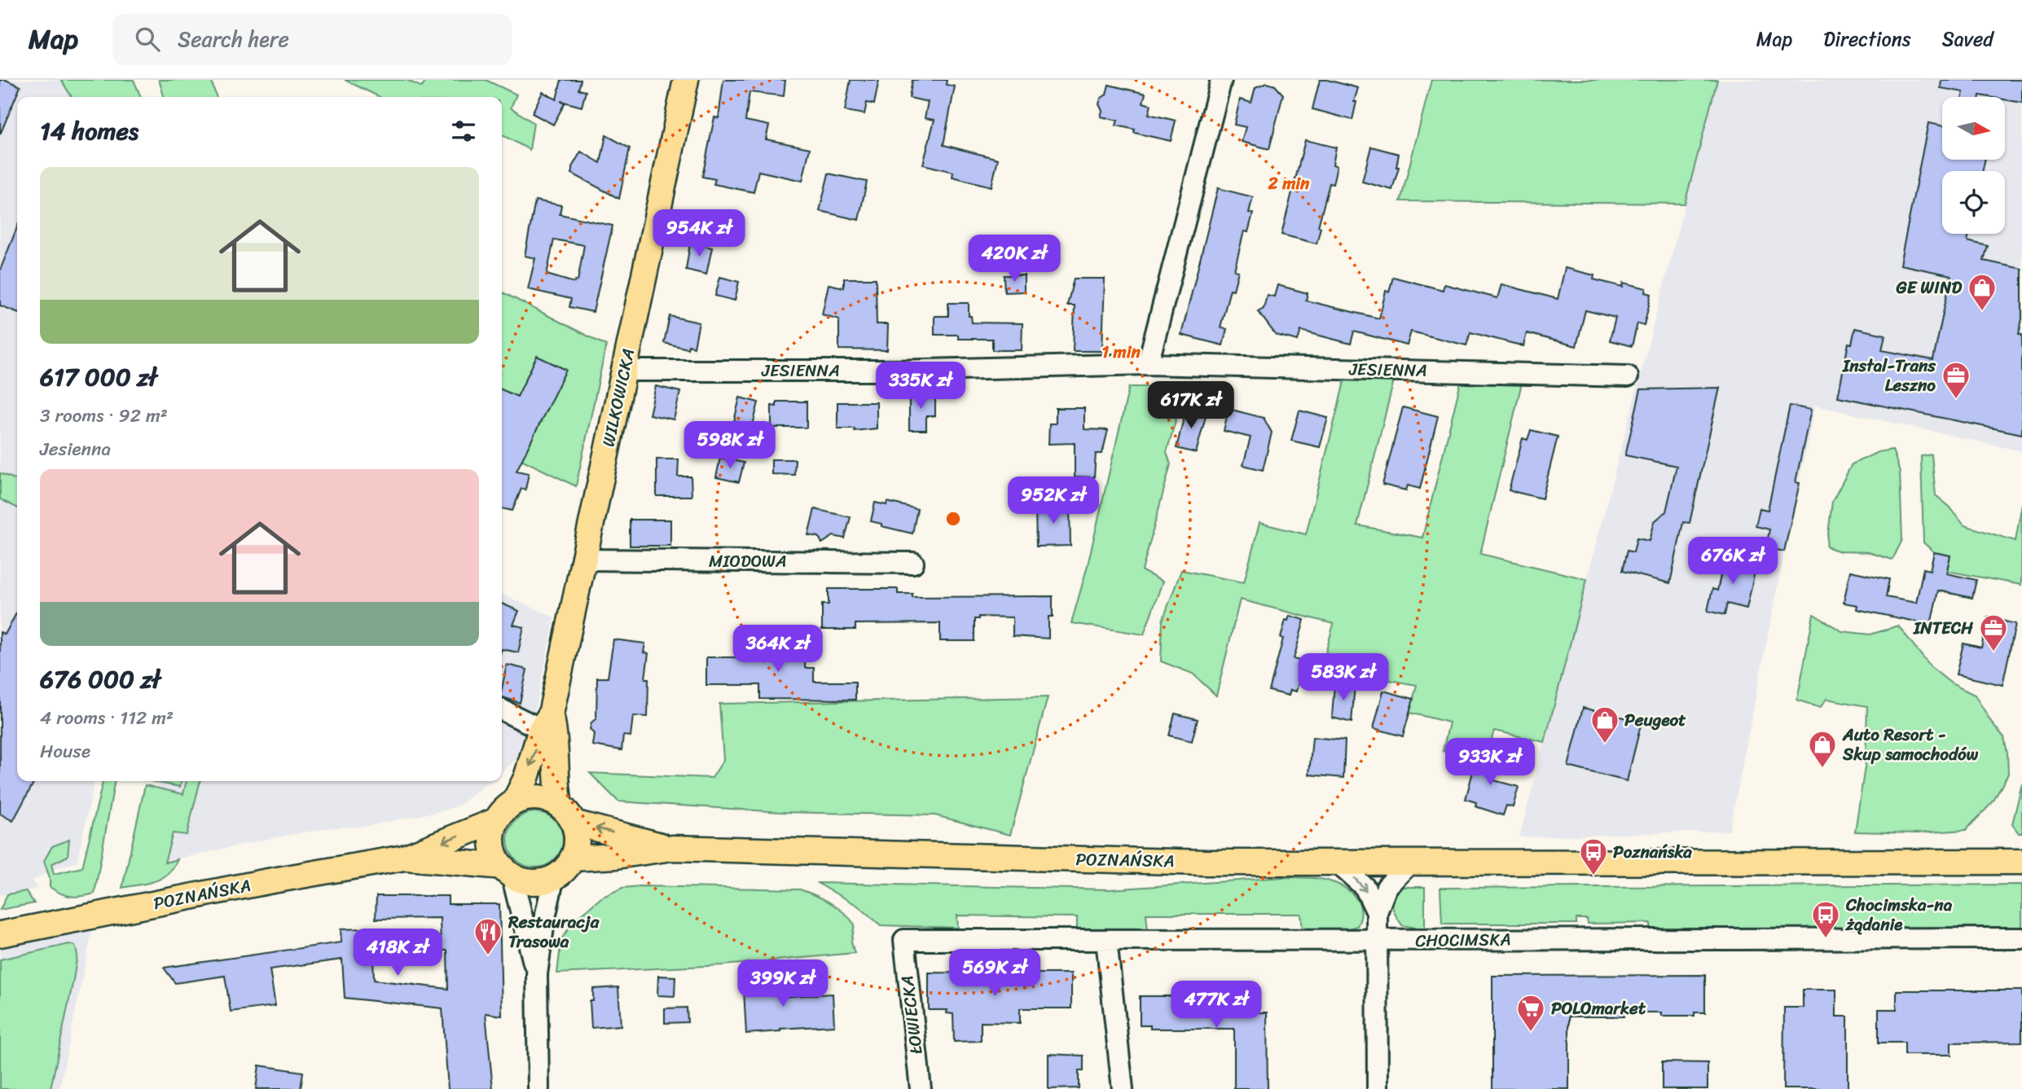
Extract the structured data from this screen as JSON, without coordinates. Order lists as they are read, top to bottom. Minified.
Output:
{"streets":{"main road":["WILKOWICKA","POZNAŃSKA"],"street":["JESIENNA","MIODOWA","CHOCIMSKA","ŁOWIECKA"]},"crossings":[["JESIENNA","WILKOWICKA"],["WILKOWICKA","MIODOWA"],["WILKOWICKA","POZNAŃSKA"],["CHOCIMSKA","ŁOWIECKA"]],"places":{"shop":["GE WIND","Peugeot","Auto Resort - Skup samochodów"],"office":["Instal-Trans Leszno","INTECH"],"bus stop":["Poznańska","Chocimska-na żądanie"],"restaurant":["Restauracja Trasowa"],"supermarket":["POLOmarket"]},"north":"right","page":{"header":"Map","search":"Search here","nav":["Map","Directions","Saved"],"heading":"14 homes","list":[{"name":"617 000 zł","note":"3 rooms · 92 m² · Jesienna"},{"name":"676 000 zł","note":"4 rooms · 112 m² · House"}],"price":["954K zł","420K zł","335K zł","617K zł","598K zł","952K zł","676K zł","364K zł","583K zł","933K zł","418K zł","569K zł","399K zł","477K zł"]},"rings":["2 min","1 min"]}
